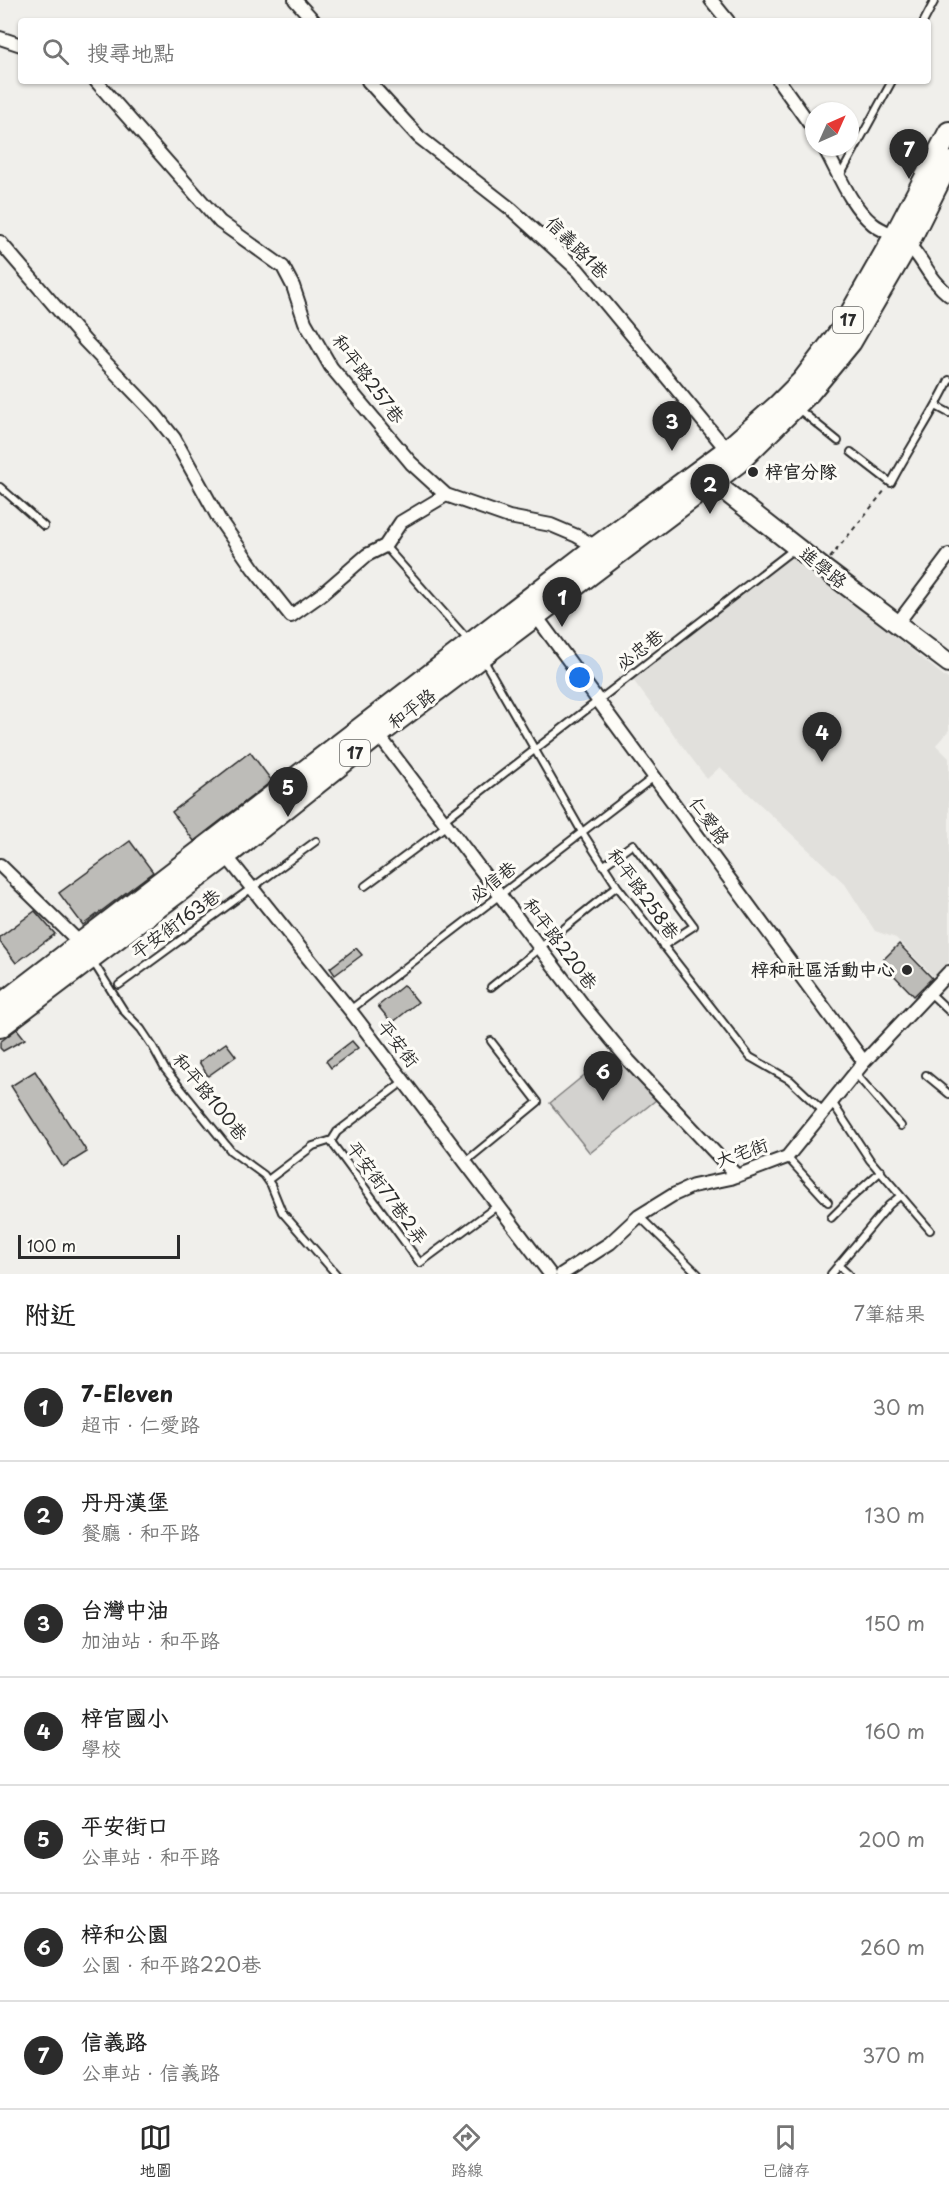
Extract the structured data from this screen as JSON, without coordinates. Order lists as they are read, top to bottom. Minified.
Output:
{"streets":{"main road":["17","和平路"],"street":["信義路1巷","和平路257巷","進學路","仁愛路","和平路220巷","平安街","大宅街"],"lane":["必忠巷","必信巷","和平路258巷","平安街163巷","和平路100巷","平安街77巷2弄"]},"crossings":[["信義路1巷","17"],["17","進學路"],["17","和平路"],["和平路257巷","和平路"],["進學路","必忠巷"],["進學路","和平路"],["必忠巷","仁愛路"],["必忠巷","和平路258巷"],["必忠巷","和平路220巷"],["和平路","仁愛路"],["和平路","和平路258巷"],["和平路","和平路220巷"],["和平路","平安街"],["和平路","和平路100巷"],["仁愛路","必信巷"],["仁愛路","大宅街"],["必信巷","和平路258巷"],["必信巷","和平路220巷"],["必信巷","平安街"],["和平路258巷","大宅街"],["平安街163巷","平安街"],["和平路220巷","大宅街"],["平安街","平安街77巷2弄"]],"places":["梓官分隊","梓和社區活動中心"],"scale_bar":"100 m","north":"top right","page":{"search":"搜尋地點","pins":["7","3","2","1","4","5","6"],"scale":"100 m","heading":["附近","7筆結果"],"list":[{"mark":"1","name":"7-Eleven","note":"超市 · 仁愛路","value":"30 m"},{"mark":"2","name":"丹丹漢堡","note":"餐廳 · 和平路","value":"130 m"},{"mark":"3","name":"台灣中油","note":"加油站 · 和平路","value":"150 m"},{"mark":"4","name":"梓官國小","note":"學校","value":"160 m"},{"mark":"5","name":"平安街口","note":"公車站 · 和平路","value":"200 m"},{"mark":"6","name":"梓和公園","note":"公園 · 和平路220巷","value":"260 m"},{"mark":"7","name":"信義路","note":"公車站 · 信義路","value":"370 m"}],"nav":["地圖","路線","已儲存"]}}
